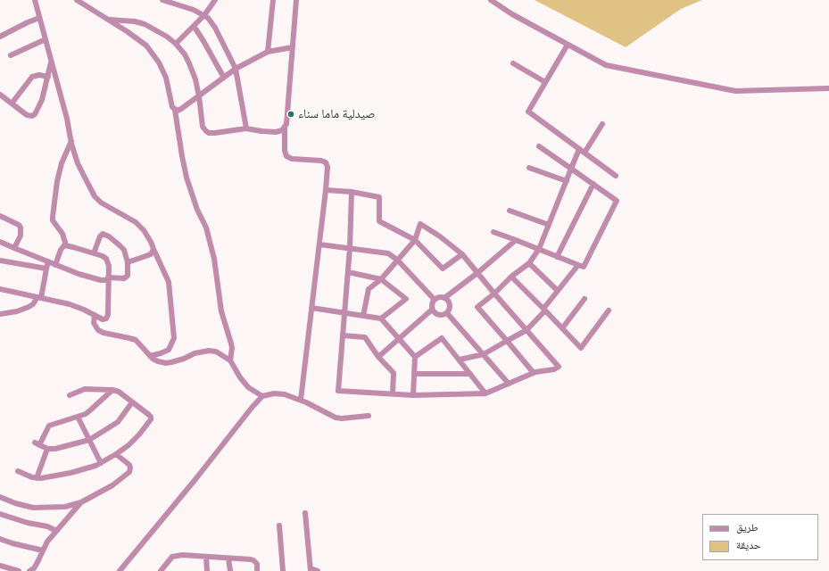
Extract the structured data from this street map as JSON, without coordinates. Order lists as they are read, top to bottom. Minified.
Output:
{"places":["صيدلية ماما سناء"],"legend":["طريق","حديقة"]}
